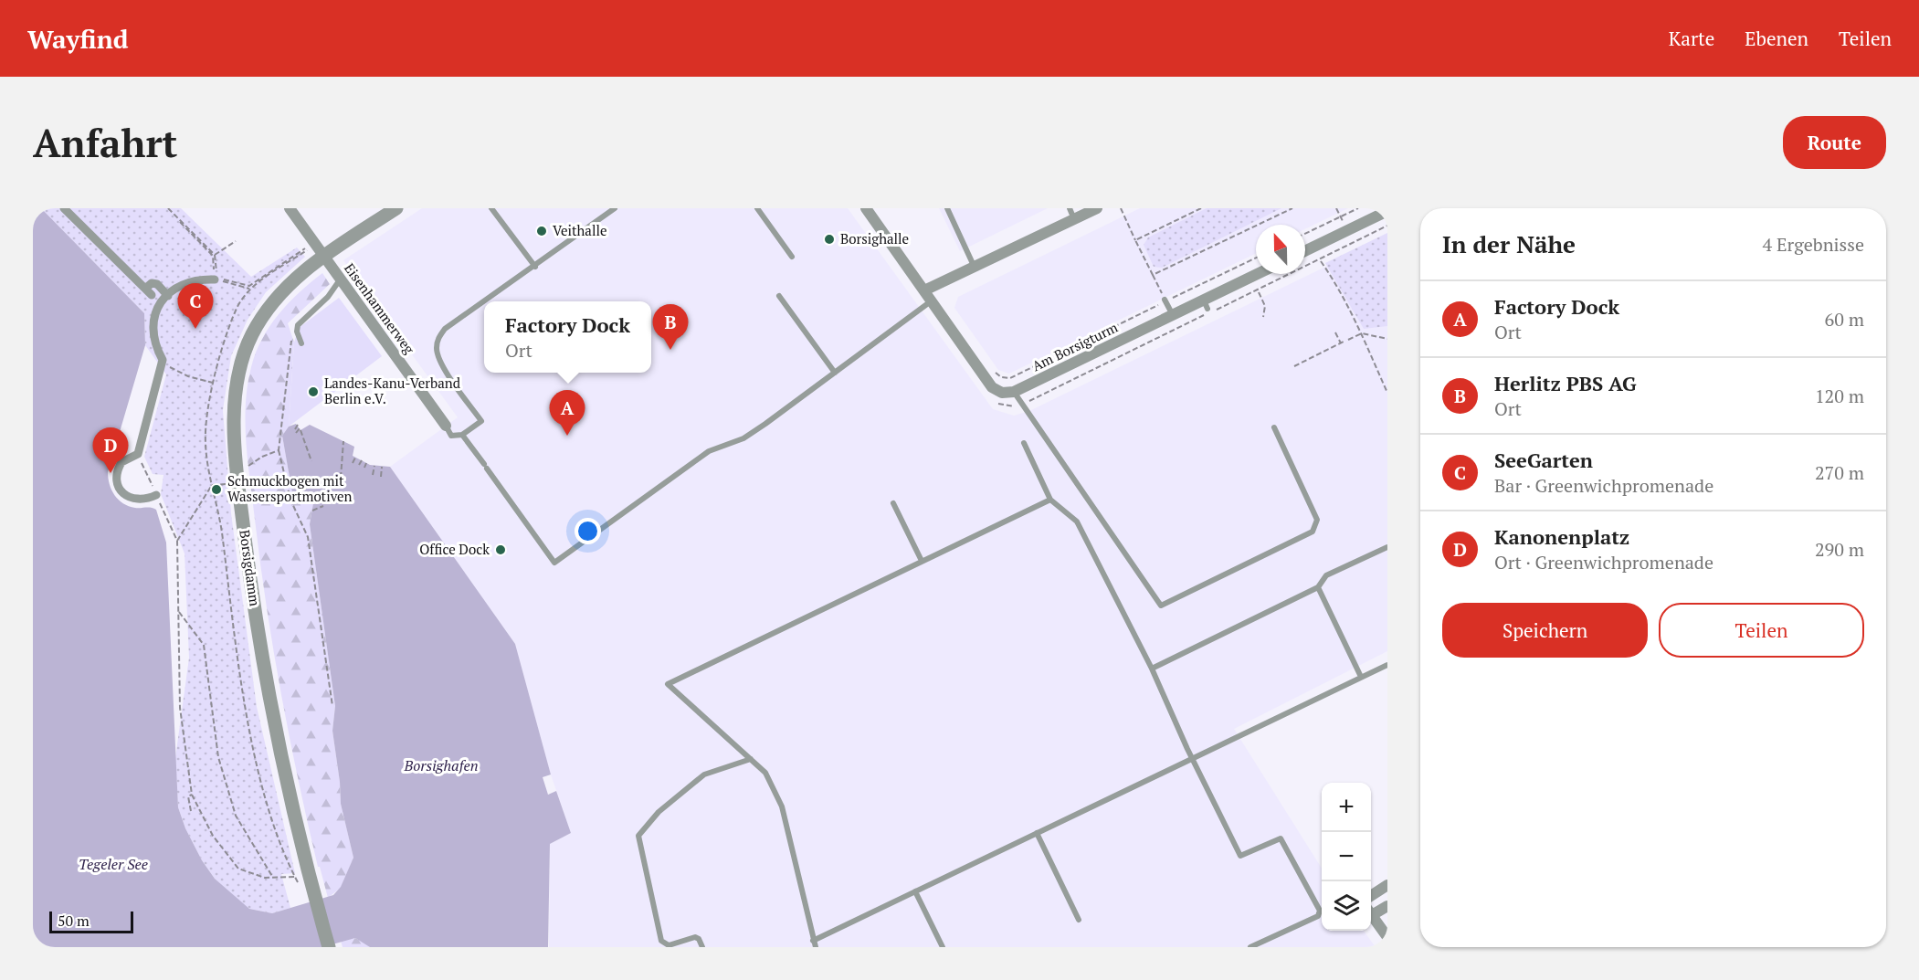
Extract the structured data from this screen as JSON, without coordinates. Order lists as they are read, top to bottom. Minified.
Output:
{"streets":{"street":["Eisenhammerweg","Am Borsigturm","Borsigdamm"]},"crossings":[["Eisenhammerweg","Borsigdamm"]],"water":["Borsighafen","Tegeler See"],"places":["Veithalle","Borsighalle","Landes-Kanu-Verband Berlin e.V.","Schmuckbogen mit Wassersportmotiven","Office Dock"],"scale_bar":"50 m","north":"top","page":{"header":"Wayfind","nav":["Karte","Ebenen","Teilen"],"buttons":["Route",["Speichern","Teilen"]],"title":"Anfahrt","heading":["In der Nähe","4 Ergebnisse"],"list":[{"mark":"A","name":"Factory Dock","note":"Ort","value":"60 m"},{"mark":"B","name":"Herlitz PBS AG","note":"Ort","value":"120 m"},{"mark":"C","name":"SeeGarten","note":"Bar · Greenwichpromenade","value":"270 m"},{"mark":"D","name":"Kanonenplatz","note":"Ort · Greenwichpromenade","value":"290 m"}],"pins":["C","B","A","D"],"popup":["Factory Dock","Ort"],"map_buttons":["+","−"],"scale":"50 m"}}
